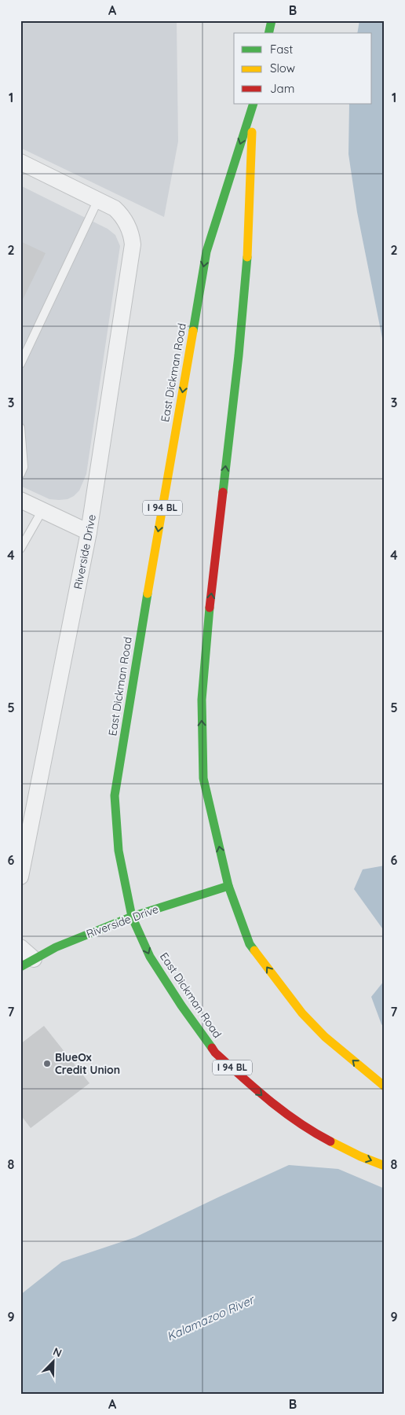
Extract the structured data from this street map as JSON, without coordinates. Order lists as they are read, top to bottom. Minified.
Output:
{"streets":{"main road":["East Dickman Road","I 94 BL","Riverside Drive"]},"crossings":[["East Dickman Road","Riverside Drive"]],"water":["Kalamazoo River"],"places":["BlueOx Credit Union"],"legend":["Fast","Slow","Jam"],"north":"top right","grid":{"columns":["A","B"],"rows":["1","2","3","4","5","6","7","8","9"]}}
